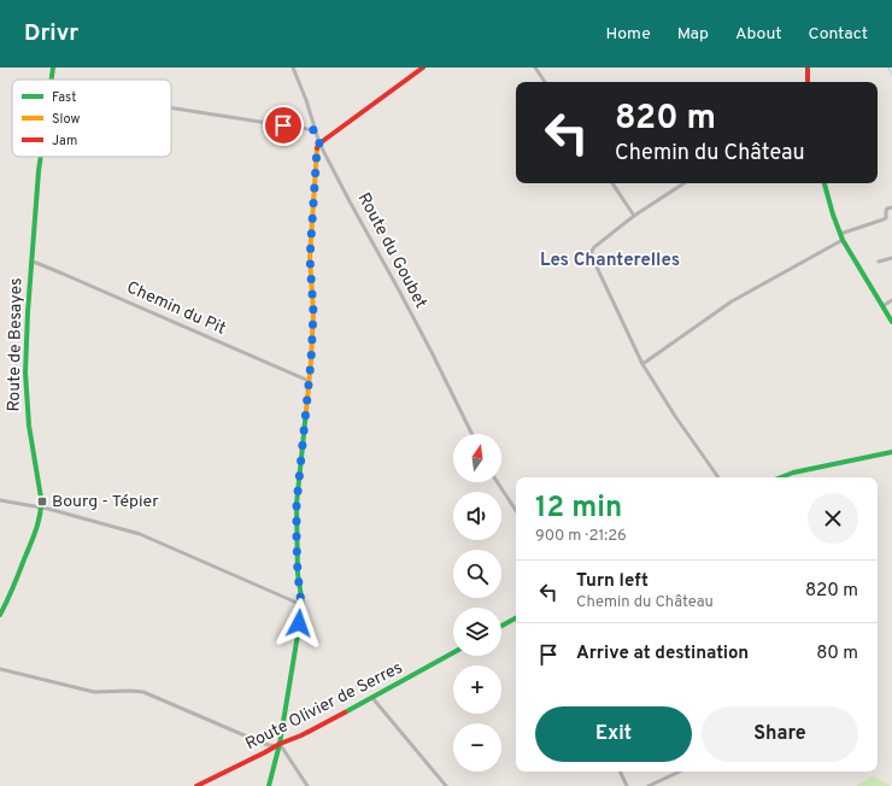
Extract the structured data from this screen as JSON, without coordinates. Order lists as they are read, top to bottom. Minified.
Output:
{"streets":{"street":["Route du Goubet","Chemin du Pit","Route de Besayes","Route Olivier de Serres"]},"crossings":[["Chemin du Pit","Route de Besayes"]],"districts":["Les Chanterelles"],"places":{"transit":["Bourg - Tépier"]},"legend":["Fast","Slow","Jam"],"north":"top","page":{"header":"Drivr","nav":["Home","Map","About","Contact"],"turn":["820 m","Chemin du Château"],"map_buttons":["+","−"],"heading":["12 min","900 m · 21:26"],"list":[{"name":"Turn left","note":"Chemin du Château","value":"820 m"},{"name":"Arrive at destination","value":"80 m"}],"buttons":["Exit","Share"]}}
